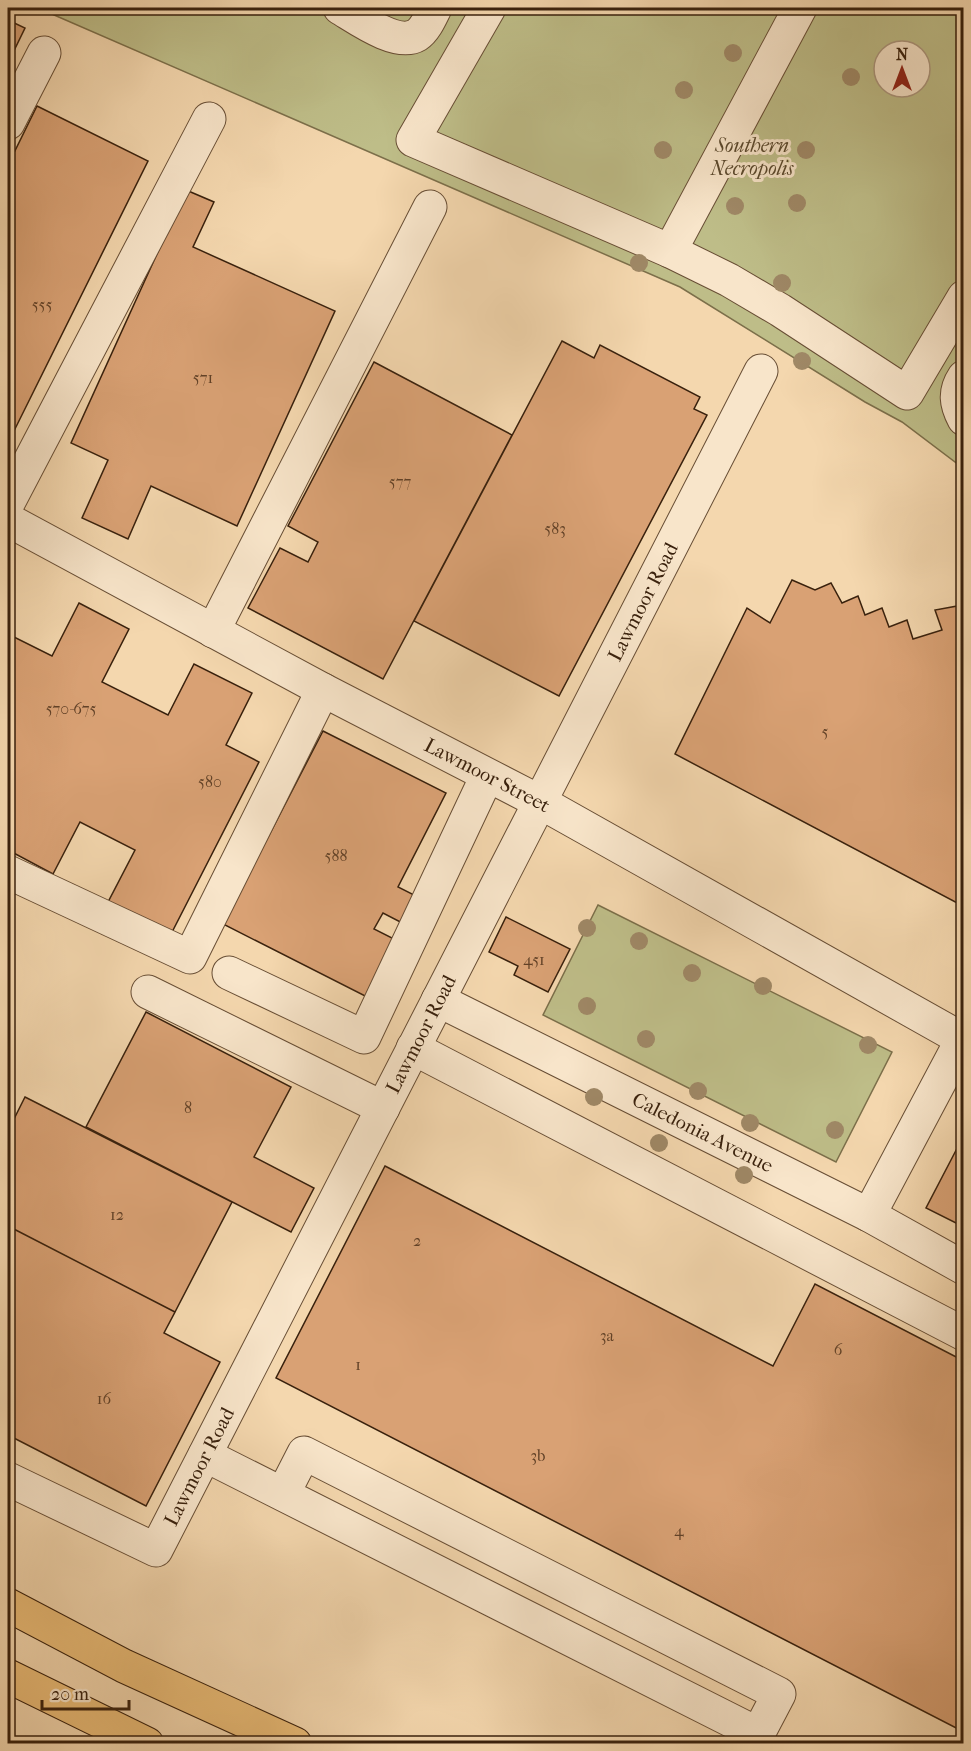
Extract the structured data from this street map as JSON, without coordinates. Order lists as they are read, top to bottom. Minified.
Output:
{"streets":{"street":["Lawmoor Road","Lawmoor Street","Caledonia Avenue"]},"crossings":[["Lawmoor Road","Lawmoor Street"],["Lawmoor Road","Caledonia Avenue"]],"parks":["Southern Necropolis"],"house_numbers":["555","571","577","583","570-675","5","580","588","451","8","12","2","3a","6","1","16","3b","4"],"scale_bar":"20 m","north":"top"}
